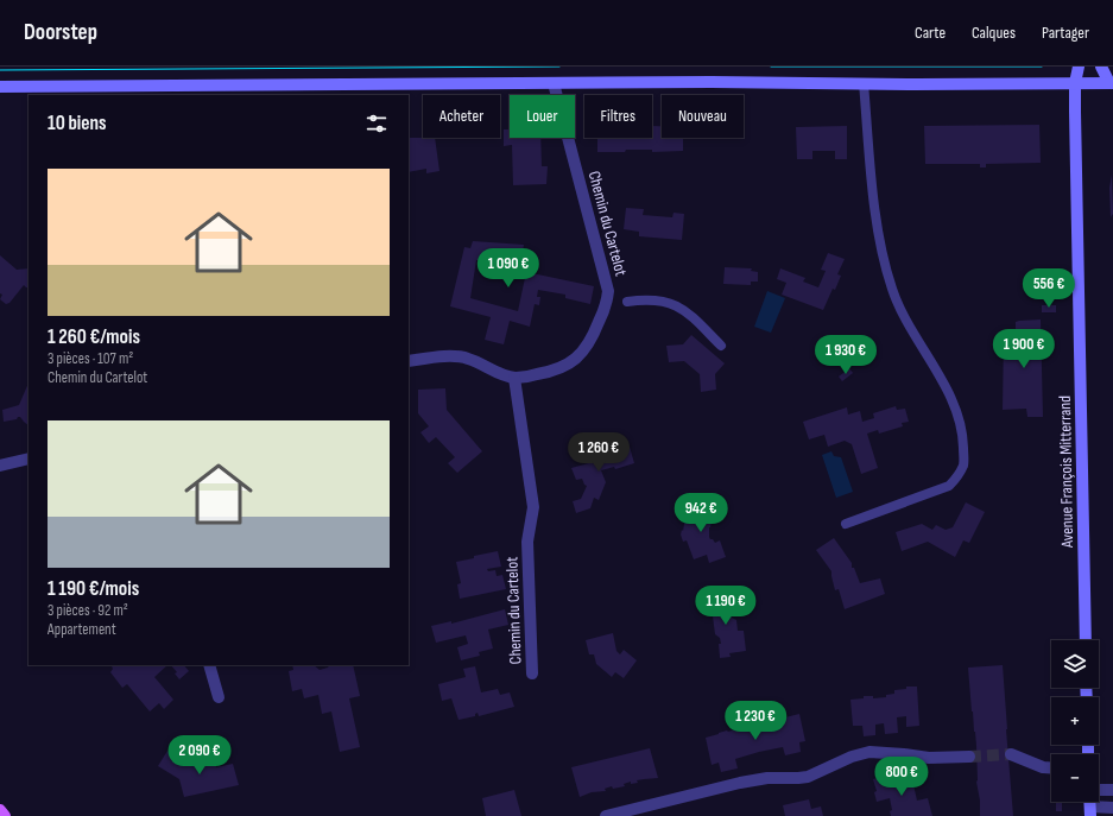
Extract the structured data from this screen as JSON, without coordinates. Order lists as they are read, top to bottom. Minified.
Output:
{"streets":{"street":["Chemin du Cartelot","Avenue François Mitterrand"]},"page":{"header":"Doorstep","nav":["Carte","Calques","Partager"],"chip":["Acheter","Louer","Filtres","Nouveau"],"heading":"10 biens","list":[{"name":"1 260 €/mois","note":"3 pièces · 107 m² · Chemin du Cartelot"},{"name":"1 190 €/mois","note":"3 pièces · 92 m² · Appartement"}],"price":["1 090 €","556 €","1 900 €","1 930 €","1 260 €","942 €","1 190 €","1 230 €","2 090 €","800 €"],"map_buttons":["+","−"]}}
